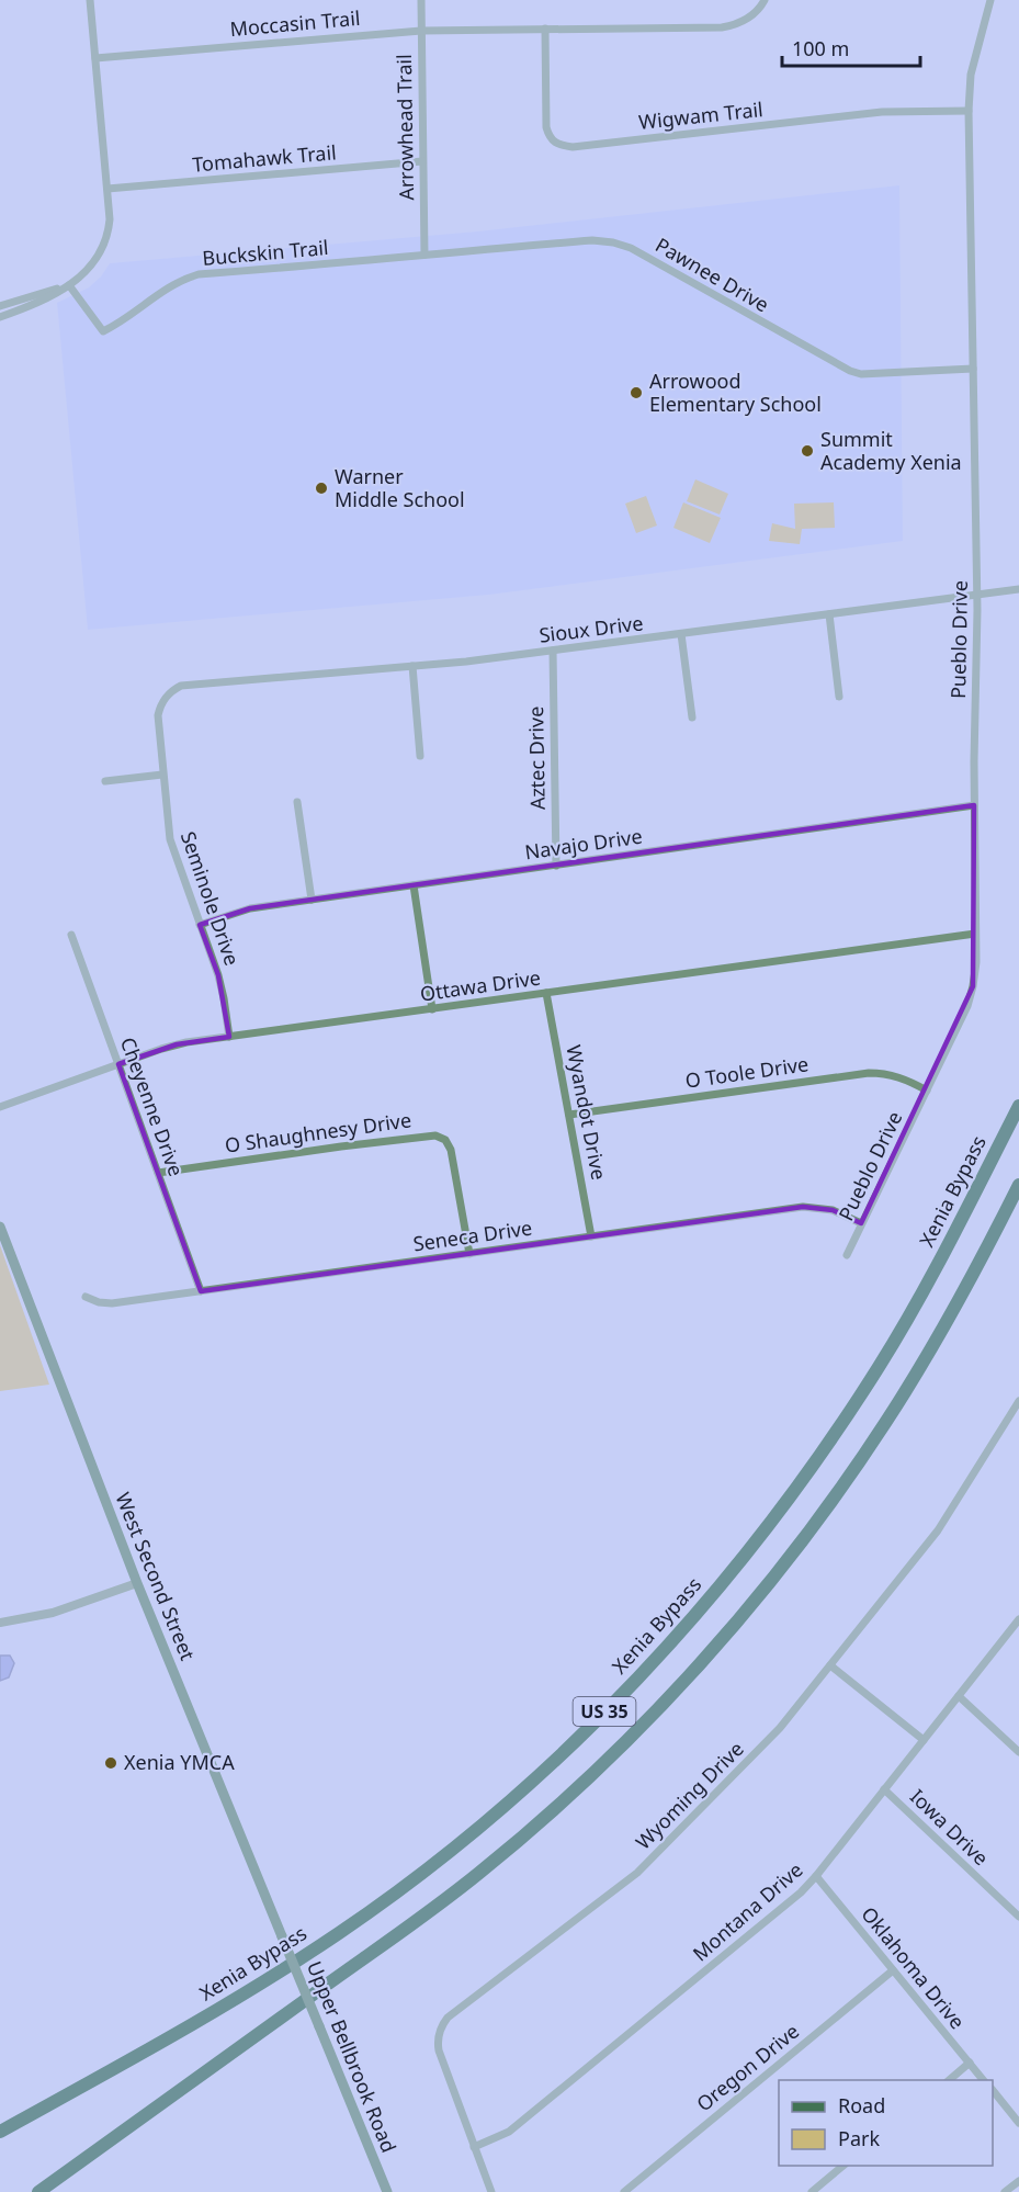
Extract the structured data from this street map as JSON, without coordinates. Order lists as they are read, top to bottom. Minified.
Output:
{"streets":{"highway":["Xenia Bypass","US 35"],"main road":["West Second Street","Upper Bellbrook Road"],"street":["Moccasin Trail","Wigwam Trail","Arrowhead Trail","Tomahawk Trail","Buckskin Trail","Pawnee Drive","Sioux Drive","Pueblo Drive","Aztec Drive","Navajo Drive","Seminole Drive","Ottawa Drive","O Toole Drive","Cheyenne Drive","Wyandot Drive","O Shaughnesy Drive","Seneca Drive","Wyoming Drive","Iowa Drive","Montana Drive","Oklahoma Drive","Oregon Drive"]},"crossings":[["Moccasin Trail","Wigwam Trail"],["Moccasin Trail","Arrowhead Trail"],["Wigwam Trail","Pueblo Drive"],["Arrowhead Trail","Tomahawk Trail"],["Arrowhead Trail","Buckskin Trail"],["Arrowhead Trail","Pawnee Drive"],["Buckskin Trail","Pawnee Drive"],["Pawnee Drive","Pueblo Drive"],["Sioux Drive","Pueblo Drive"],["Sioux Drive","Aztec Drive"],["Sioux Drive","Seminole Drive"],["Pueblo Drive","Navajo Drive"],["Pueblo Drive","Ottawa Drive"],["Pueblo Drive","O Toole Drive"],["Pueblo Drive","Seneca Drive"],["Aztec Drive","Navajo Drive"],["Navajo Drive","Seminole Drive"],["Seminole Drive","Ottawa Drive"],["Ottawa Drive","Cheyenne Drive"],["Ottawa Drive","Wyandot Drive"],["O Toole Drive","Wyandot Drive"],["Cheyenne Drive","O Shaughnesy Drive"],["Cheyenne Drive","Seneca Drive"],["Wyandot Drive","Seneca Drive"],["O Shaughnesy Drive","Seneca Drive"],["West Second Street","Upper Bellbrook Road"],["Wyoming Drive","Montana Drive"],["Iowa Drive","Montana Drive"],["Montana Drive","Oklahoma Drive"],["Oklahoma Drive","Oregon Drive"]],"places":["Arrowood Elementary School","Summit Academy Xenia","Warner Middle School","Xenia YMCA"],"legend":["Road","Park"],"scale_bar":"100 m"}
